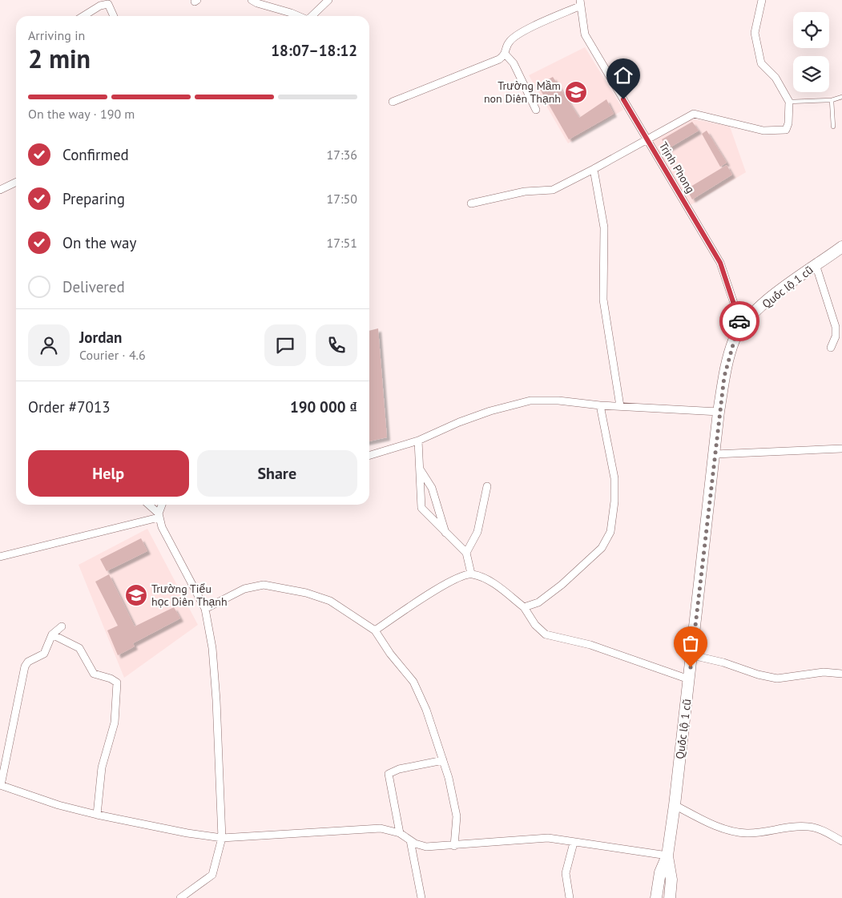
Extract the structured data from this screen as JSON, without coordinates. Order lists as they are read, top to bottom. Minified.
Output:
{"streets":{"main road":["Quốc lộ 1 cũ"],"street":["Trịnh Phong"]},"crossings":[["Trịnh Phong","Quốc lộ 1 cũ"]],"places":{"school or university":["Trường Mầm non Diên Thạnh","Trường Tiểu học Diên Thạnh"]},"page":{"heading":["2 min","Arriving in","18:07–18:12"],"panel":["Jordan","Courier · 4.6","Order #7013","190 000 ₫"],"bar":"On the way · 190 m","list":[["Confirmed","17:36"],["Preparing","17:50"],["On the way","17:51"],"Delivered"],"buttons":["Help","Share"]}}
